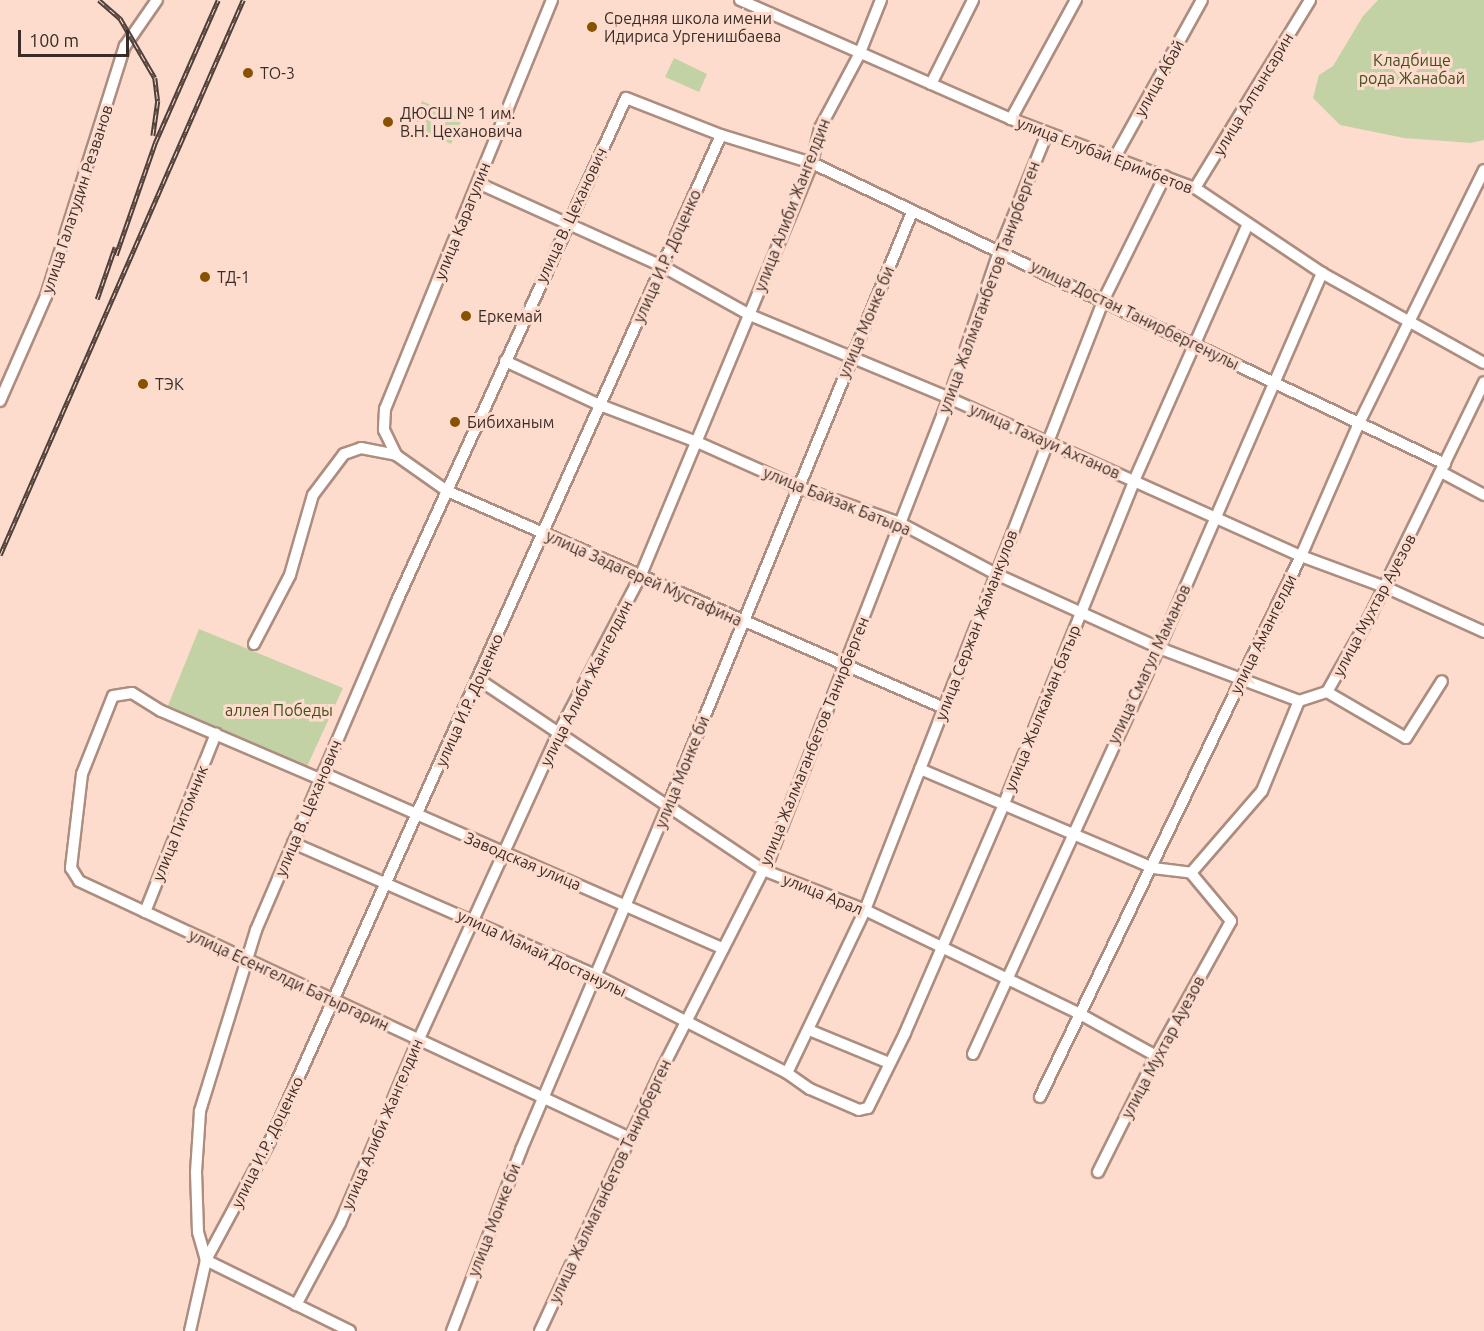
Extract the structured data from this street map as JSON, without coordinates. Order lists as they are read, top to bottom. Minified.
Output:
{"streets":{"street":["улица Абай","улица Алтынсарин","улица Елубай Еримбетов","улица Галатудин Резванов","улица Алиби Жангелдин","улица В. Цеханович","улица Карагулин","улица И.Р. Доценко","улица Жалмаганбетов Танирберген","улица Достан Танирбергенулы","улица Монке би","улица Тахауи Ахтанов","улица Байзак Батыра","улица Задагерей Мустафина","улица Мухтар Ауезов","улица Сержан Жаманкулов","улица Амангелди","улица Смагул Маманов","улица Жылкаман батыр","улица Питомник","Заводская улица","улица Арал","улица Мамай Достанулы","улица Есенгелди Батыргарин"]},"crossings":[["улица Абай","улица Елубай Еримбетов"],["улица Алтынсарин","улица Елубай Еримбетов"],["улица Елубай Еримбетов","улица Алиби Жангелдин"],["улица Елубай Еримбетов","улица Жалмаганбетов Танирберген"],["улица Елубай Еримбетов","улица Сержан Жаманкулов"],["улица Елубай Еримбетов","улица Амангелди"],["улица Елубай Еримбетов","улица Смагул Маманов"],["улица Елубай Еримбетов","улица Жылкаман батыр"],["улица Алиби Жангелдин","улица Достан Танирбергенулы"],["улица Алиби Жангелдин","улица Тахауи Ахтанов"],["улица Алиби Жангелдин","улица Байзак Батыра"],["улица Алиби Жангелдин","улица Задагерей Мустафина"],["улица Алиби Жангелдин","Заводская улица"],["улица Алиби Жангелдин","улица Арал"],["улица Алиби Жангелдин","улица Мамай Достанулы"],["улица Алиби Жангелдин","улица Есенгелди Батыргарин"],["улица В. Цеханович","улица И.Р. Доценко"],["улица В. Цеханович","улица Достан Танирбергенулы"],["улица В. Цеханович","улица Тахауи Ахтанов"],["улица В. Цеханович","улица Байзак Батыра"],["улица В. Цеханович","улица Задагерей Мустафина"],["улица В. Цеханович","Заводская улица"],["улица В. Цеханович","улица Мамай Достанулы"],["улица В. Цеханович","улица Есенгелди Батыргарин"],["улица Карагулин","улица Тахауи Ахтанов"],["улица Карагулин","улица Задагерей Мустафина"],["улица И.Р. Доценко","улица Достан Танирбергенулы"],["улица И.Р. Доценко","улица Тахауи Ахтанов"],["улица И.Р. Доценко","улица Байзак Батыра"],["улица И.Р. Доценко","улица Задагерей Мустафина"],["улица И.Р. Доценко","Заводская улица"],["улица И.Р. Доценко","улица Арал"],["улица И.Р. Доценко","улица Мамай Достанулы"],["улица И.Р. Доценко","улица Есенгелди Батыргарин"],["улица Жалмаганбетов Танирберген","улица Достан Танирбергенулы"],["улица Жалмаганбетов Танирберген","улица Тахауи Ахтанов"],["улица Жалмаганбетов Танирберген","улица Байзак Батыра"],["улица Жалмаганбетов Танирберген","улица Задагерей Мустафина"],["улица Жалмаганбетов Танирберген","Заводская улица"],["улица Жалмаганбетов Танирберген","улица Арал"],["улица Жалмаганбетов Танирберген","улица Мамай Достанулы"],["улица Жалмаганбетов Танирберген","улица Есенгелди Батыргарин"],["улица Достан Танирбергенулы","улица Монке би"],["улица Достан Танирбергенулы","улица Мухтар Ауезов"],["улица Достан Танирбергенулы","улица Сержан Жаманкулов"],["улица Достан Танирбергенулы","улица Амангелди"],["улица Достан Танирбергенулы","улица Смагул Маманов"],["улица Достан Танирбергенулы","улица Жылкаман батыр"],["улица Монке би","улица Тахауи Ахтанов"],["улица Монке би","улица Байзак Батыра"],["улица Монке би","улица Задагерей Мустафина"],["улица Монке би","Заводская улица"],["улица Монке би","улица Арал"],["улица Монке би","улица Мамай Достанулы"],["улица Монке би","улица Есенгелди Батыргарин"],["улица Тахауи Ахтанов","улица Мухтар Ауезов"],["улица Тахауи Ахтанов","улица Сержан Жаманкулов"],["улица Тахауи Ахтанов","улица Амангелди"],["улица Тахауи Ахтанов","улица Смагул Маманов"],["улица Тахауи Ахтанов","улица Жылкаман батыр"],["улица Байзак Батыра","улица Мухтар Ауезов"],["улица Байзак Батыра","улица Сержан Жаманкулов"],["улица Байзак Батыра","улица Амангелди"],["улица Байзак Батыра","улица Смагул Маманов"],["улица Байзак Батыра","улица Жылкаман батыр"],["улица Задагерей Мустафина","улица Сержан Жаманкулов"],["улица Мухтар Ауезов","улица Арал"],["улица Сержан Жаманкулов","улица Жылкаман батыр"],["улица Сержан Жаманкулов","улица Арал"],["улица Сержан Жаманкулов","улица Мамай Достанулы"],["улица Амангелди","улица Арал"],["улица Смагул Маманов","улица Арал"],["улица Жылкаман батыр","улица Арал"],["улица Жылкаман батыр","улица Мамай Достанулы"],["улица Питомник","Заводская улица"],["улица Питомник","улица Есенгелди Батыргарин"],["Заводская улица","улица Есенгелди Батыргарин"]],"parks":["Кладбище рода Жанабай","аллея Победы"],"places":["Средняя школа имени Идириса Ургенишбаева","ТО-3","ДЮСШ № 1 им. В.Н. Цехановича","ТД-1","Еркемай","ТЭК","Бибиханым"],"scale_bar":"100 m"}
